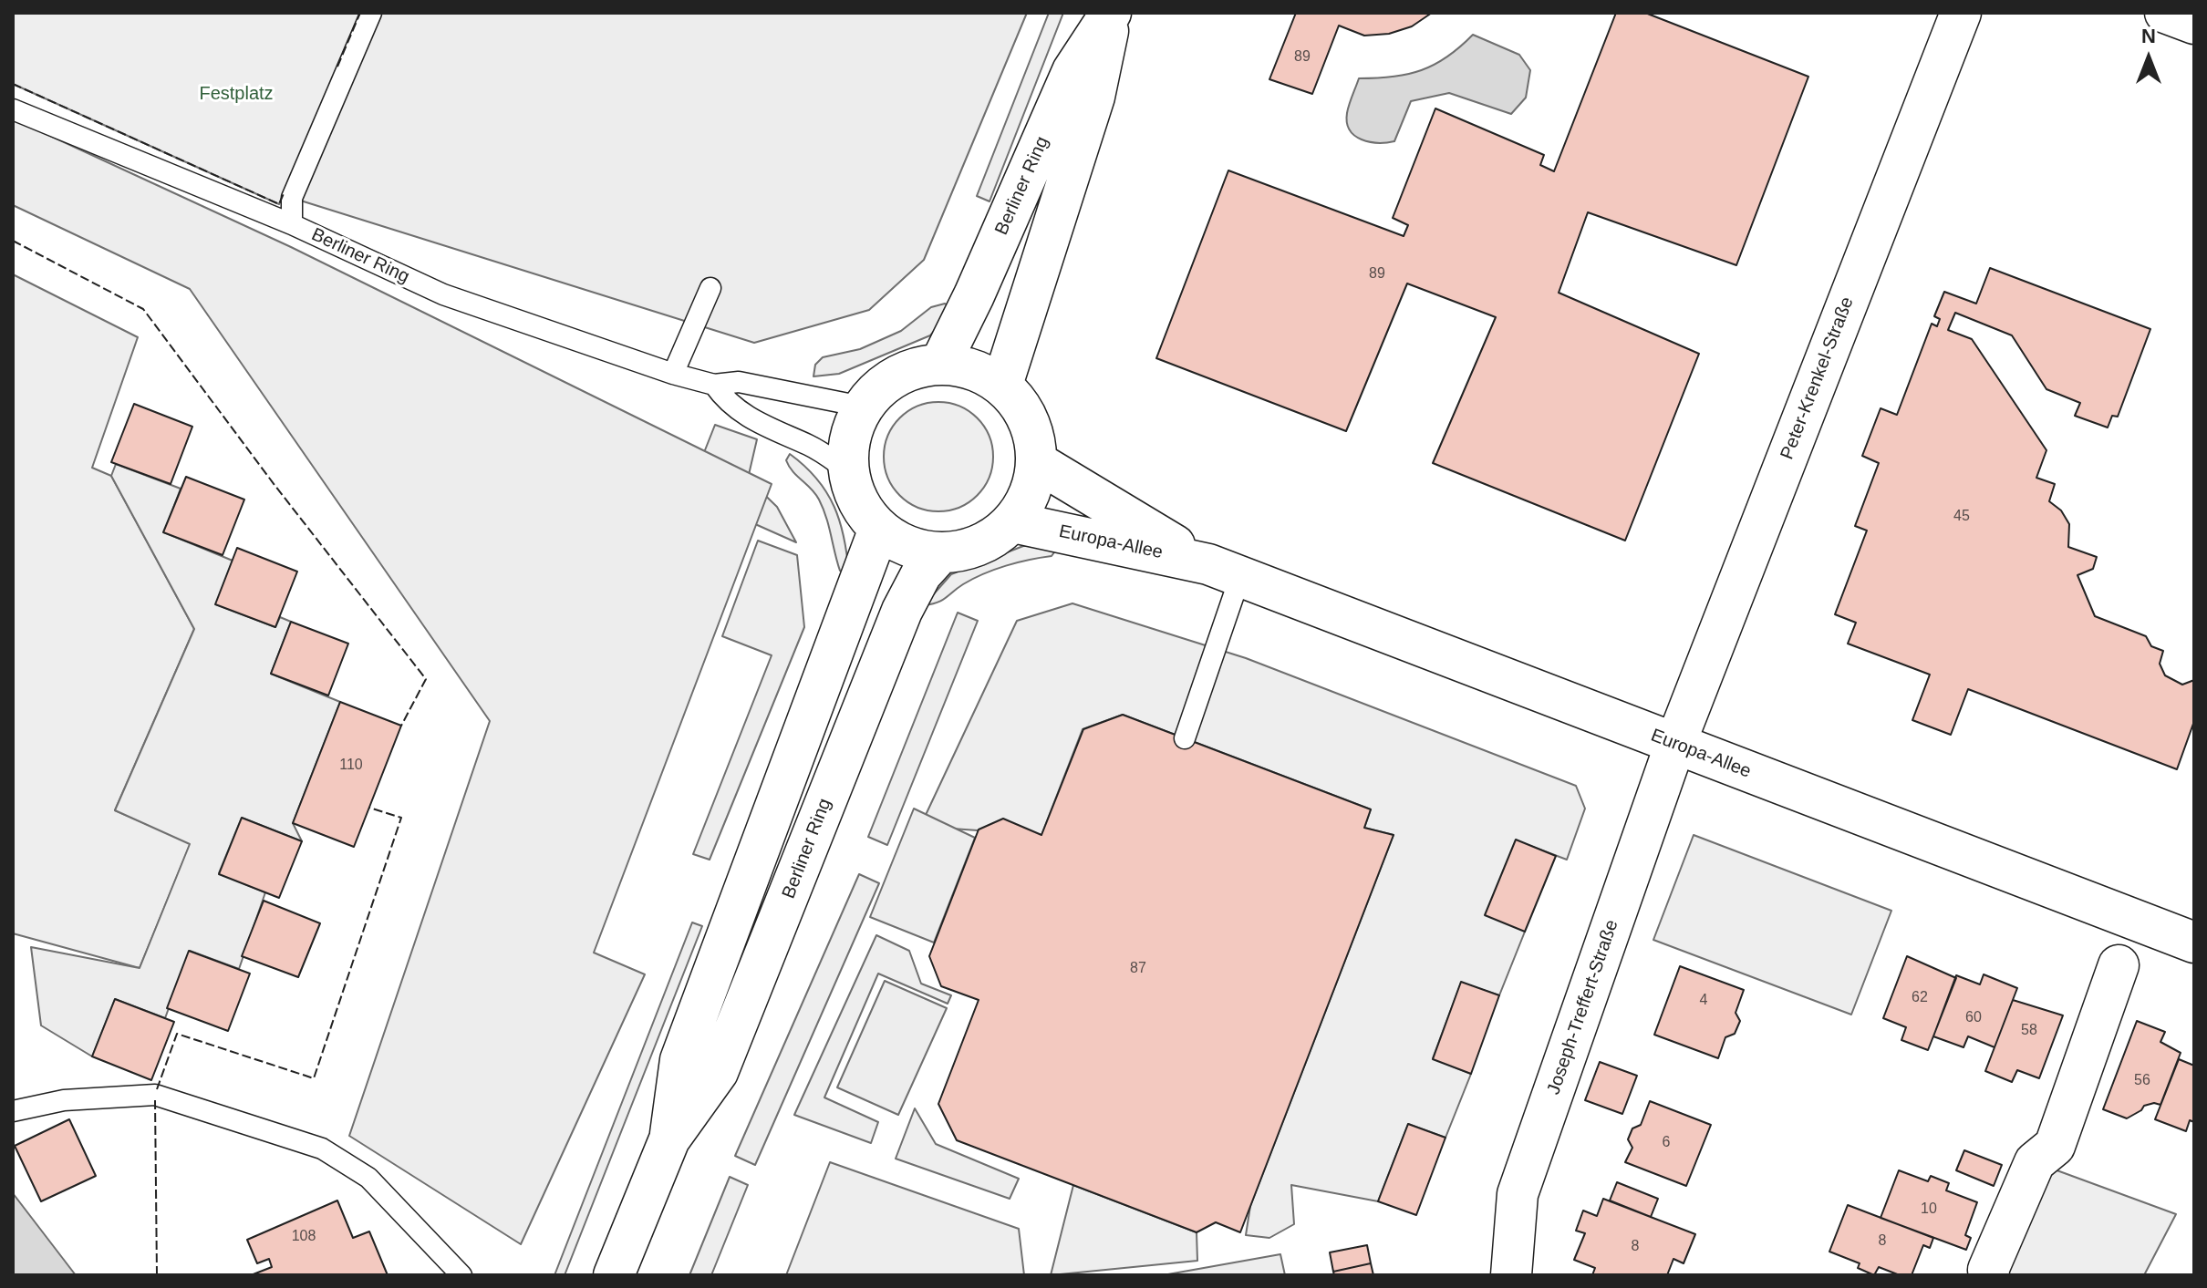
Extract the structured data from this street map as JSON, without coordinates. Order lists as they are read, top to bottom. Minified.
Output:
{"streets":{"street":["Berliner Ring","Peter-Krenkel-Straße","Europa-Allee","Joseph-Treffert-Straße"]},"crossings":[["Berliner Ring","Europa-Allee"],["Peter-Krenkel-Straße","Europa-Allee"],["Peter-Krenkel-Straße","Joseph-Treffert-Straße"],["Europa-Allee","Joseph-Treffert-Straße"]],"parks":["Festplatz"],"house_numbers":["89","89","45","110","87","62","4","60","58","56","6","10","108","8","8"],"north":"top"}
